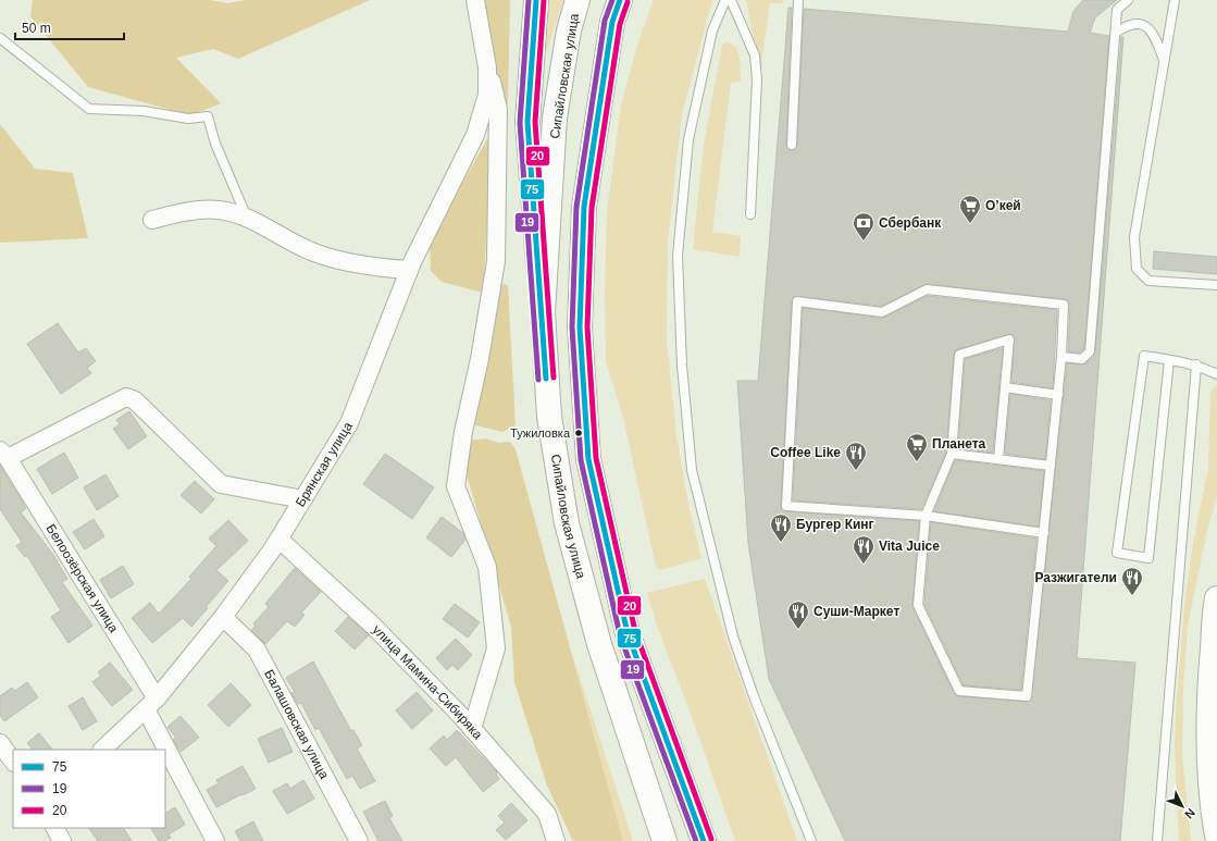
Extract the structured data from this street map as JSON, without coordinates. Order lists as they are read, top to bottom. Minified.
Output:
{"streets":{"main road":["Сипайловская улица"],"street":["Брянская улица","Белоозёрская улица","улица Мамина-Сибиряка","Балашовская улица"]},"crossings":[["Брянская улица","Белоозёрская улица"],["Брянская улица","улица Мамина-Сибиряка"],["Брянская улица","Балашовская улица"]],"places":{"supermarket":["О’кей","Планета"],"bank":["Сбербанк"],"other":["Тужиловка"],"restaurant":["Coffee Like","Бургер Кинг","Vita Juice","Разжигатели","Суши-Маркет"]},"lines":["transit line 75","transit line 19","transit line 20"],"legend":["75","19","20"],"scale_bar":"50 m","north":"bottom right"}
